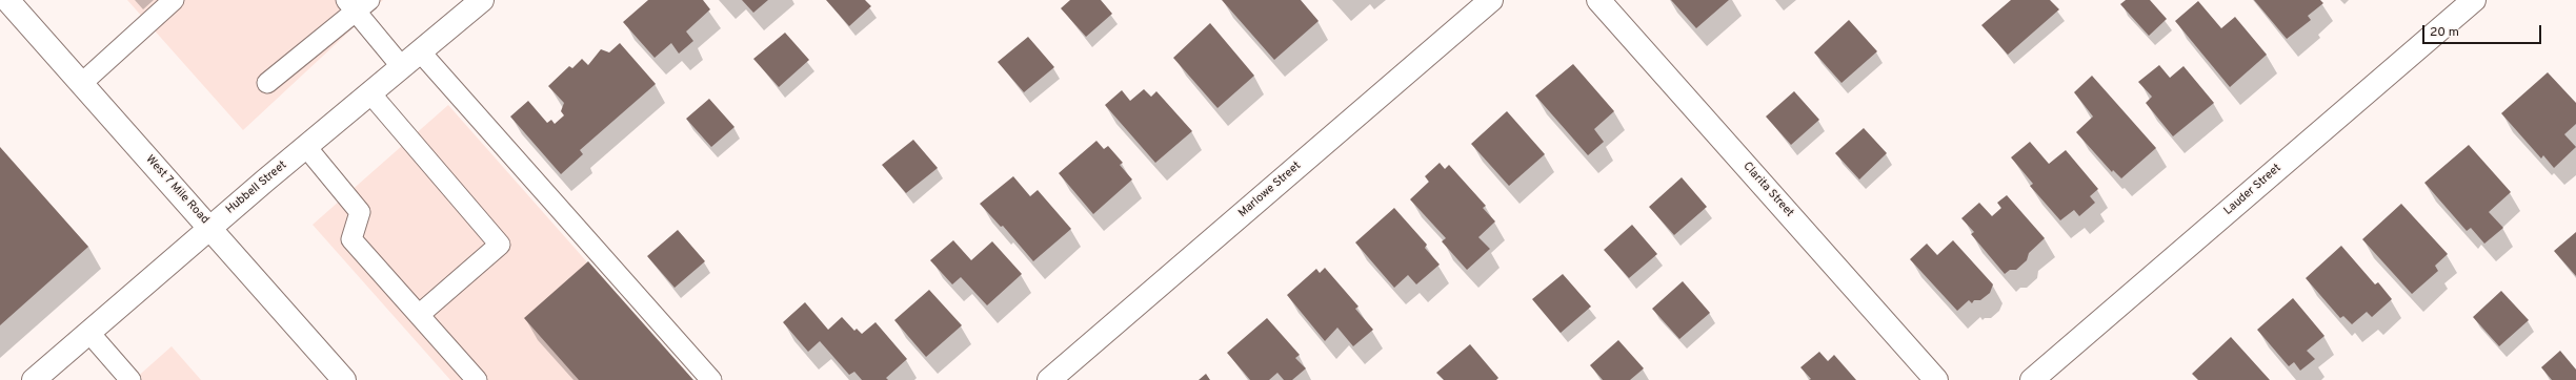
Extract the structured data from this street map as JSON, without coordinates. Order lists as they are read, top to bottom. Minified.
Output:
{"streets":{"street":["Hubbell Street","West 7 Mile Road","Marlowe Street","Clarita Street","Lauder Street"]},"crossings":[["Hubbell Street","West 7 Mile Road"]],"scale_bar":"20 m"}
